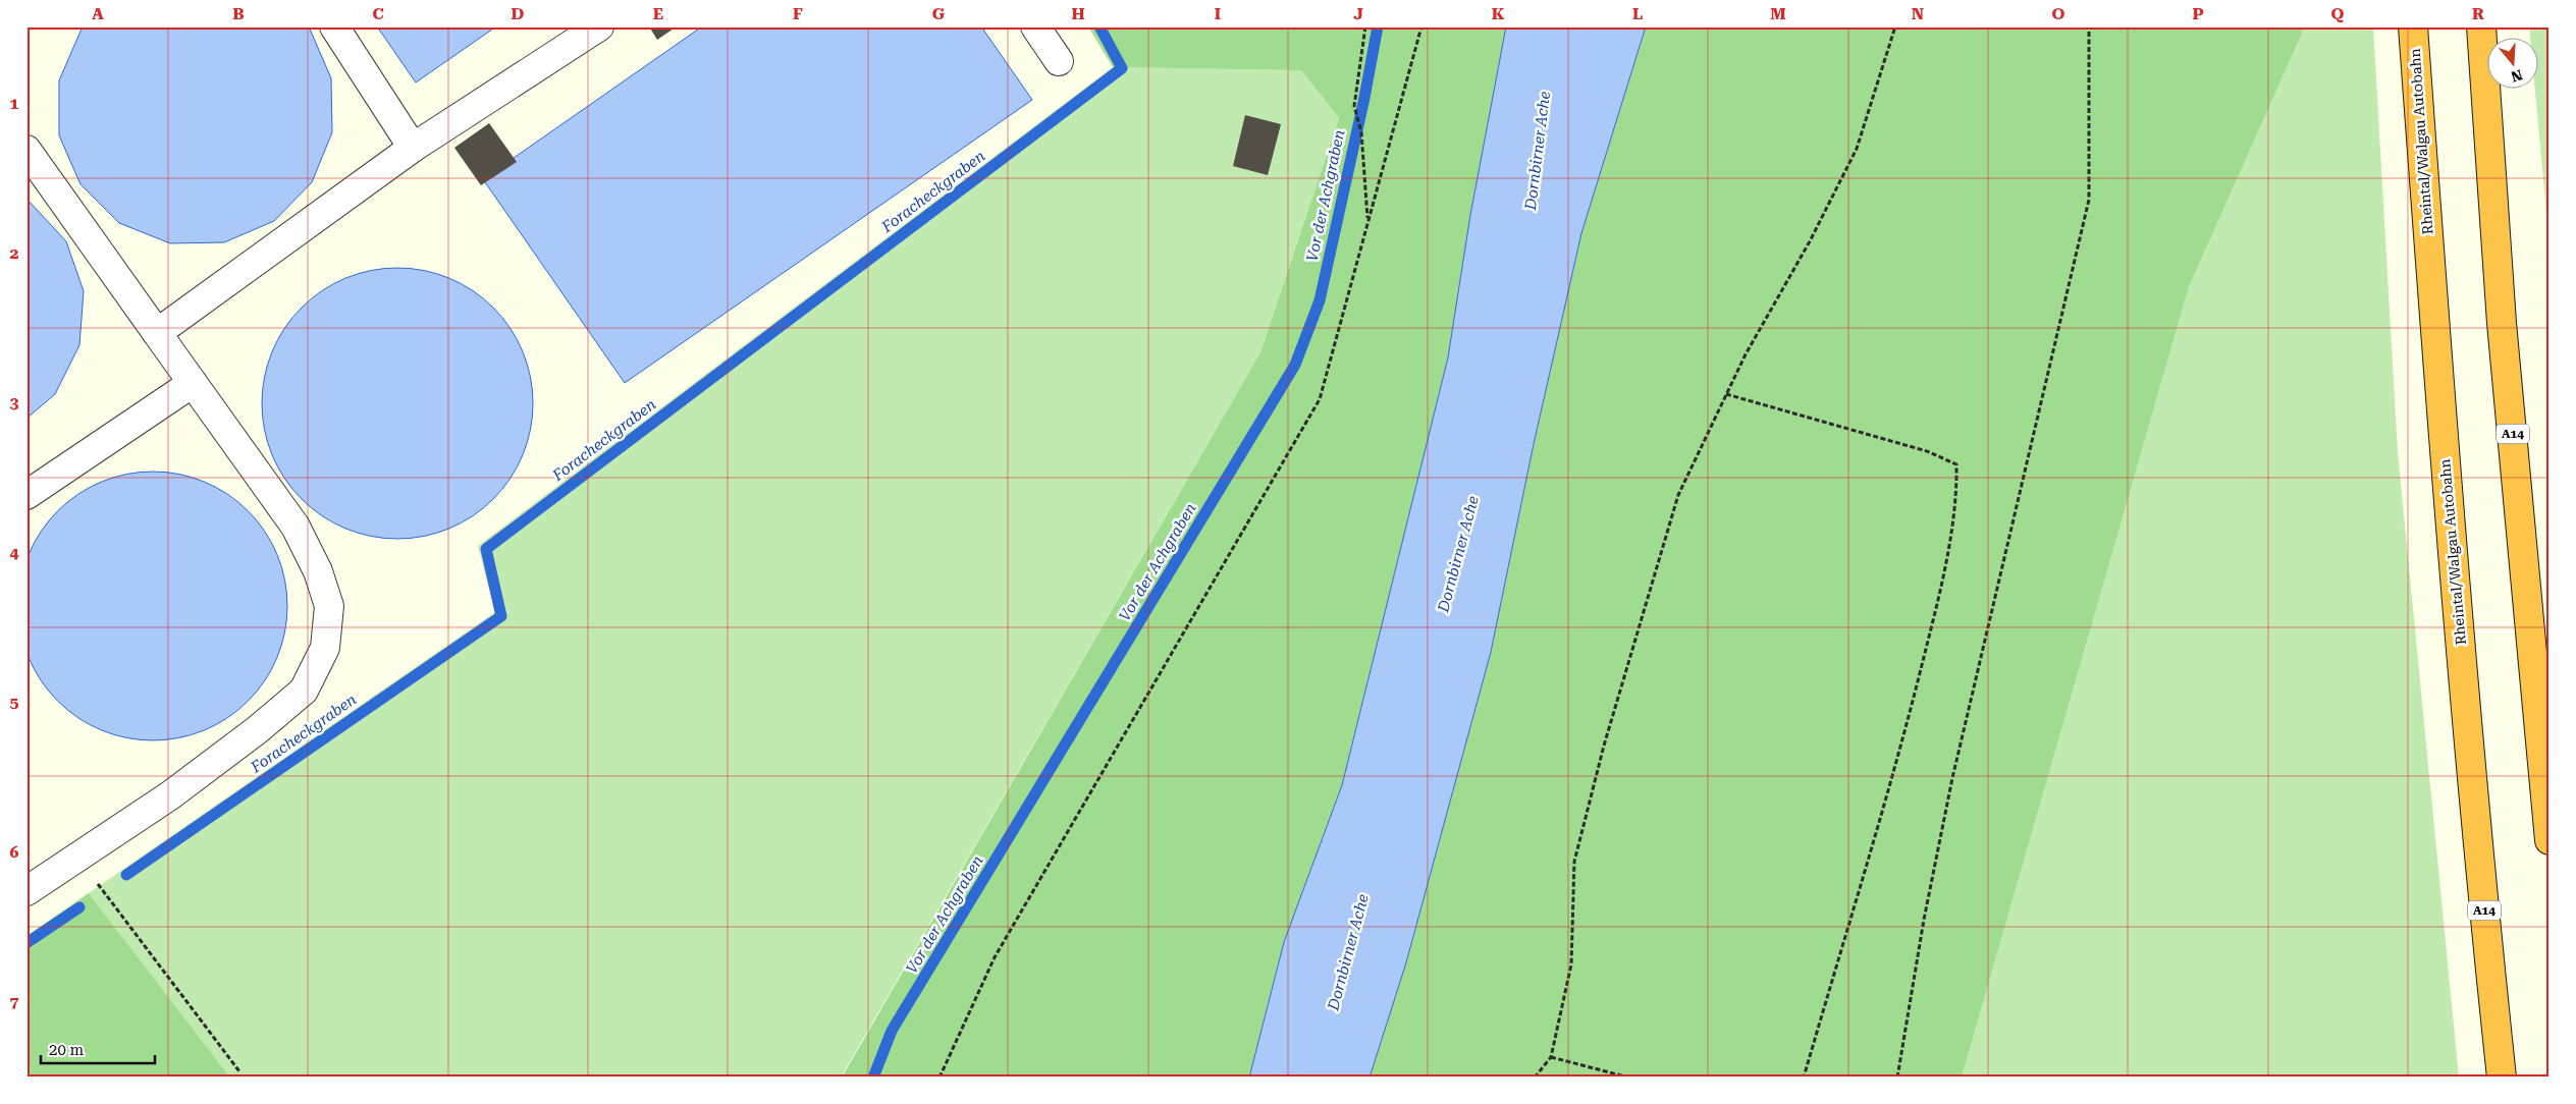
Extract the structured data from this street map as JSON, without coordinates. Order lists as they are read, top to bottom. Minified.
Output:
{"streets":{"highway":["Rheintal/Walgau Autobahn","A14"]},"water":["Dornbirner Ache","Foracheckgraben","Vor der Achgraben"],"scale_bar":"20 m","north":"bottom","grid":{"columns":["A","B","C","D","E","F","G","H","I","J","K","L","M","N","O","P","Q","R"],"rows":["1","2","3","4","5","6","7"]}}
